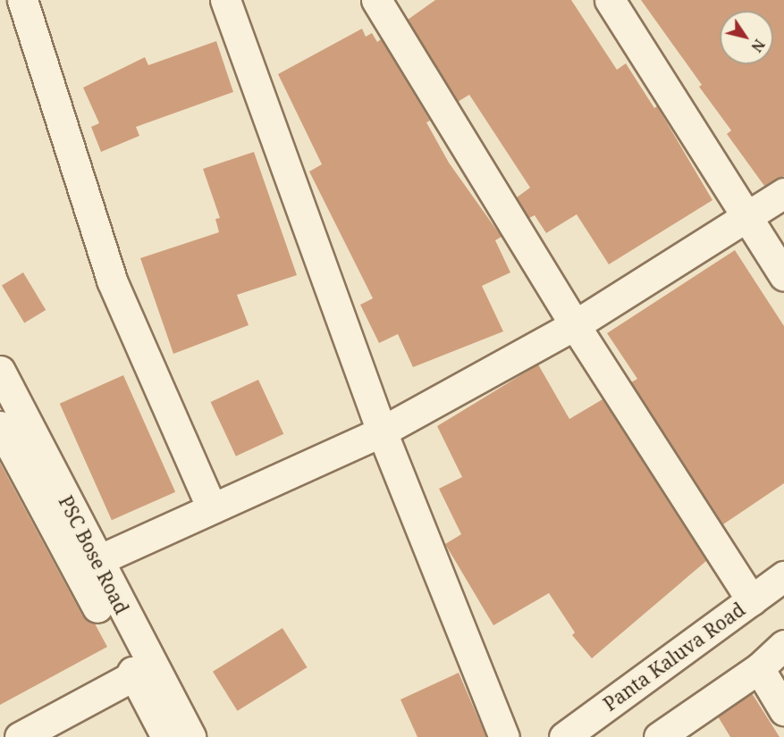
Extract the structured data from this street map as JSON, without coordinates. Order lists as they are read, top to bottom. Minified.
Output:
{"streets":{"street":["PSC Bose Road","Panta Kaluva Road"]},"north":"bottom right"}
